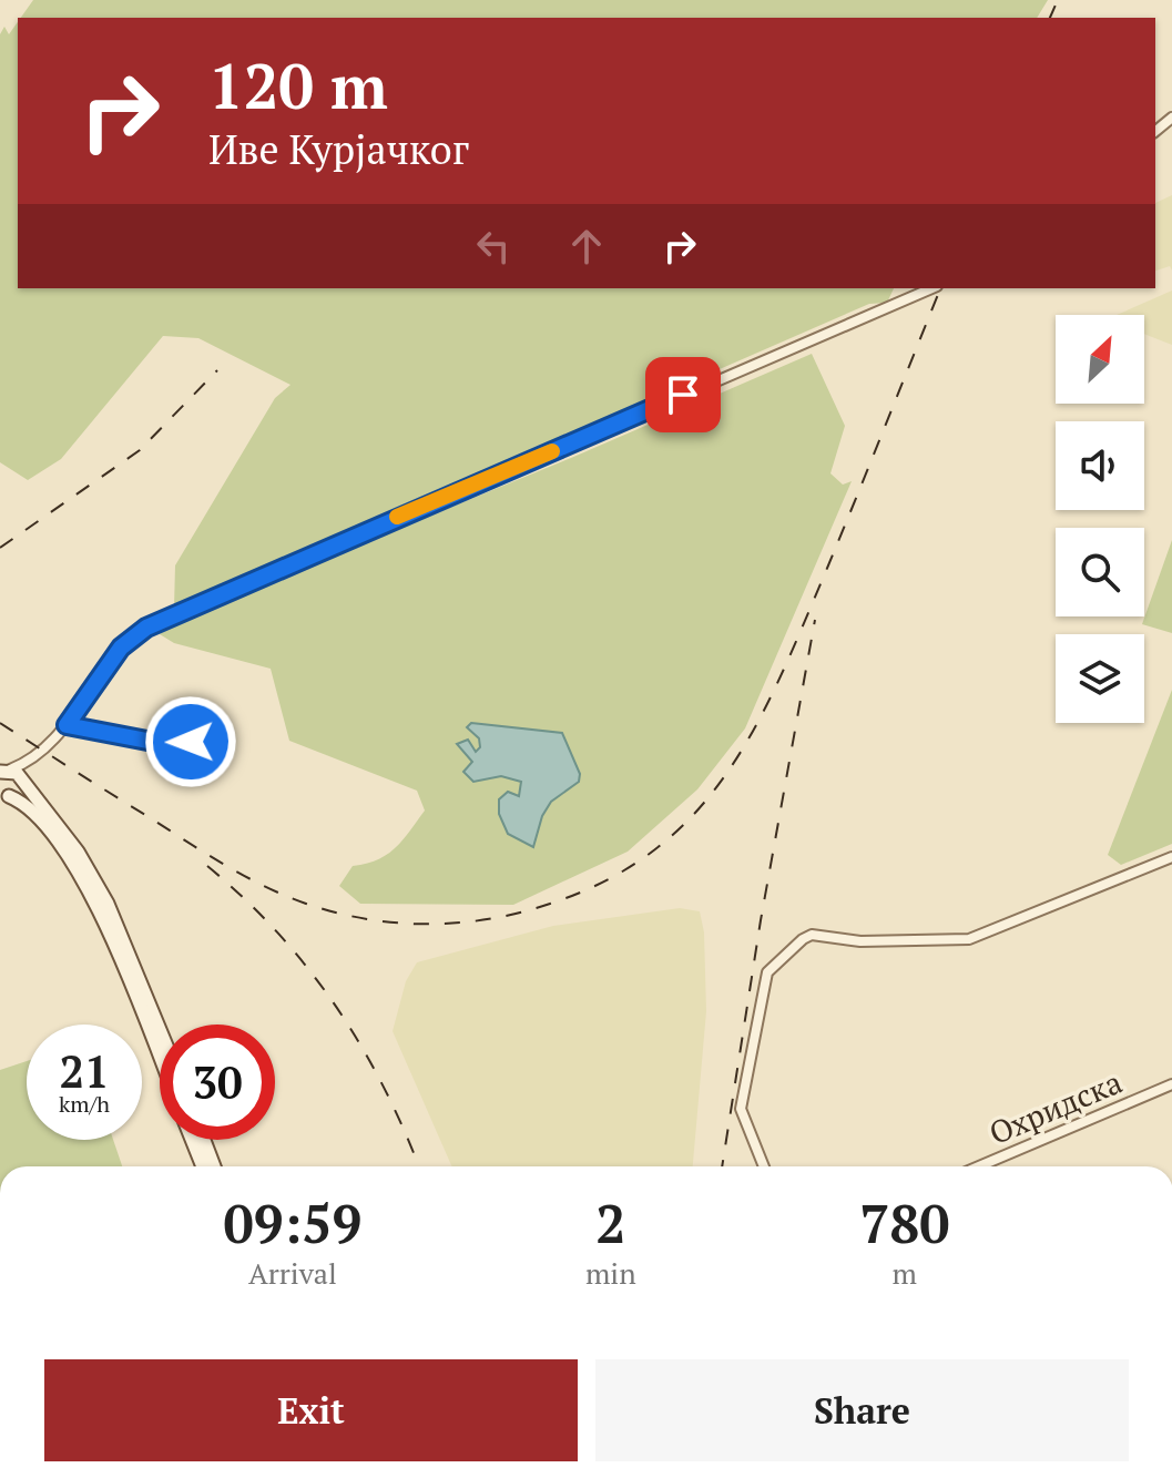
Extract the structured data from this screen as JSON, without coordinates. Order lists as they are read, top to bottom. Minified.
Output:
{"streets":{"street":["Охридска"]},"north":"top right","page":{"turn":["120 m","Иве Курјачког"],"speed":"21 km/h","limit":"30","eta":["09:59","Arrival","2","min","780","m"],"buttons":["Exit","Share"]}}
